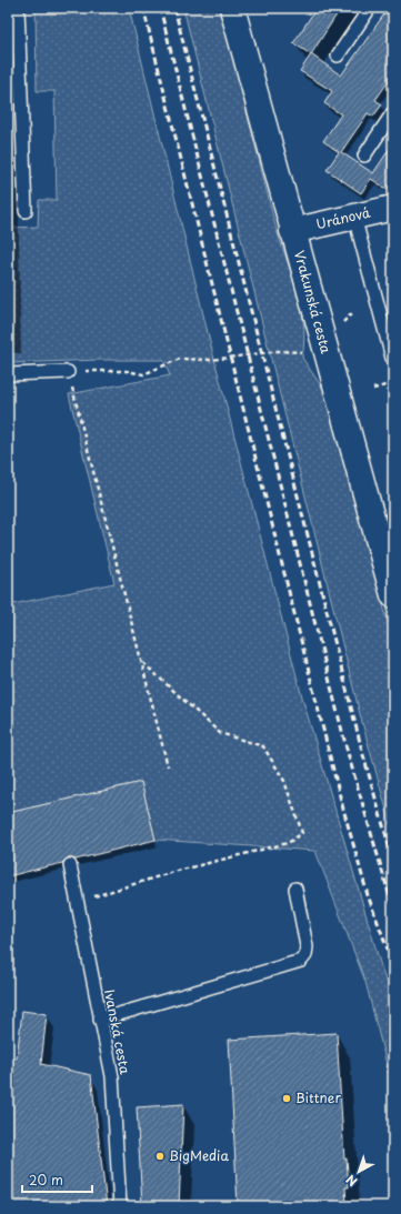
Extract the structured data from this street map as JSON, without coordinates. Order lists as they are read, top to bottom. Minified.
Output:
{"streets":{"main road":["Uránová","Vrakunská cesta"],"lane":["Ivanská cesta"]},"crossings":[["Uránová","Vrakunská cesta"]],"places":["Bittner","BigMedia"],"scale_bar":"20 m","north":"bottom left"}
